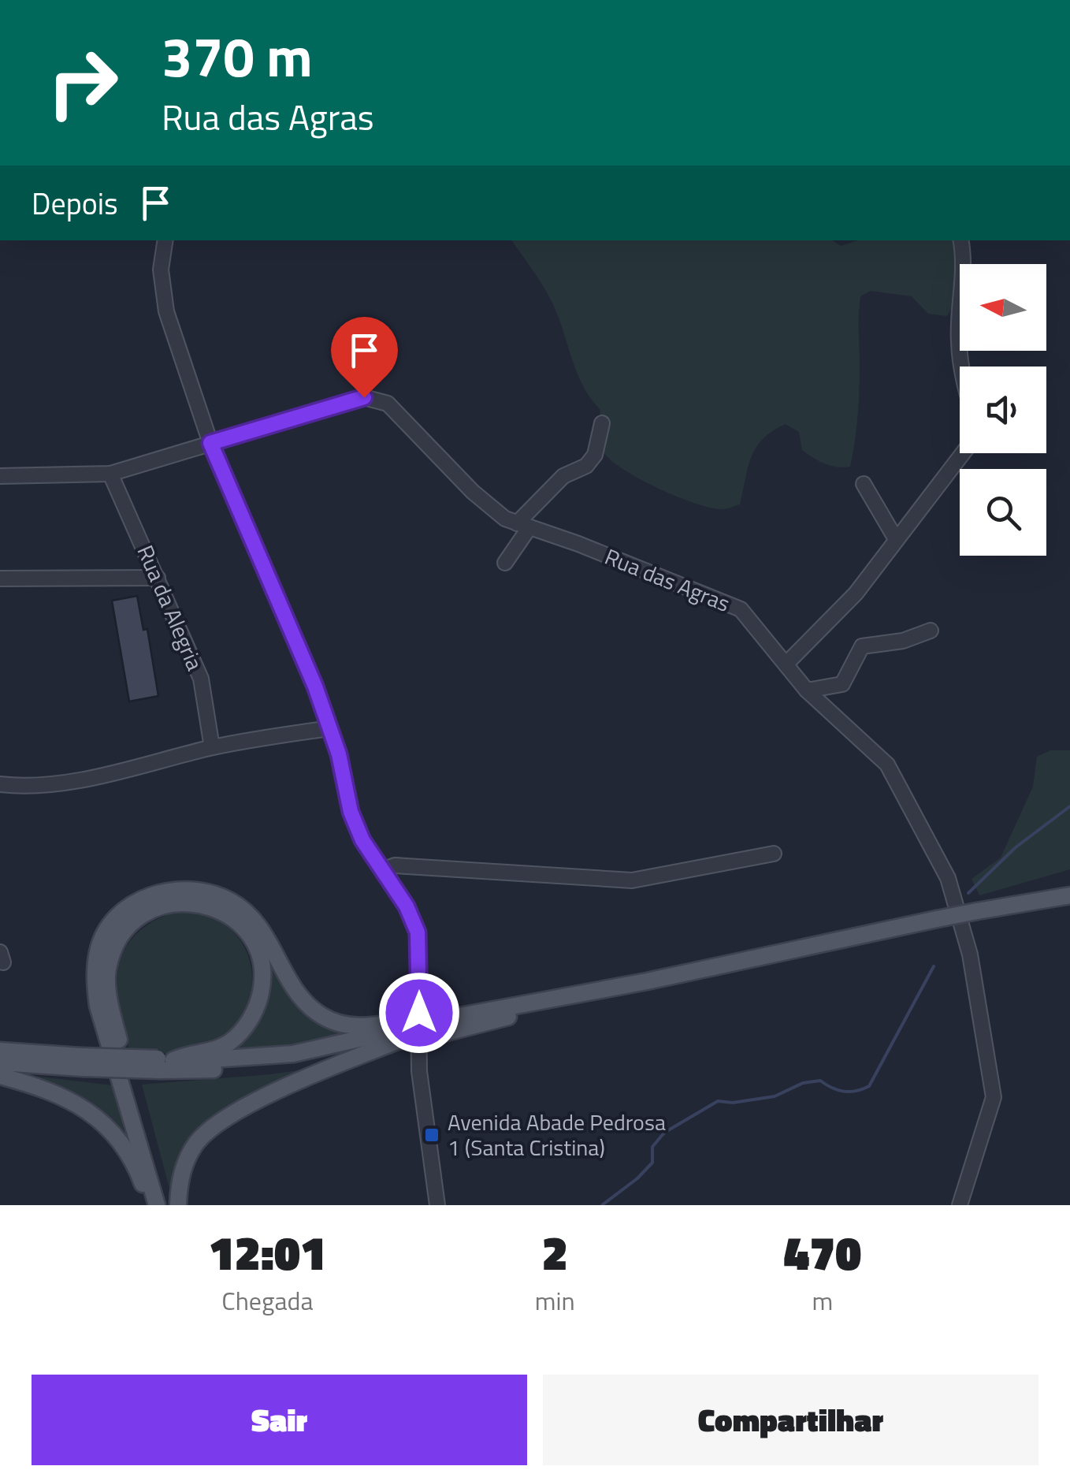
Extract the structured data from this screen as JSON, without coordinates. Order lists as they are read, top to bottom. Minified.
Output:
{"streets":{"street":["Rua das Agras","Rua da Alegria"]},"crossings":[["Rua das Agras","Rua da Alegria"]],"places":{"transit":["Avenida Abade Pedrosa 1 (Santa Cristina)"]},"north":"left","page":{"turn":["370 m","Rua das Agras"],"then":"Depois","eta":["12:01","Chegada","2","min","470","m"],"buttons":["Sair","Compartilhar"]}}
